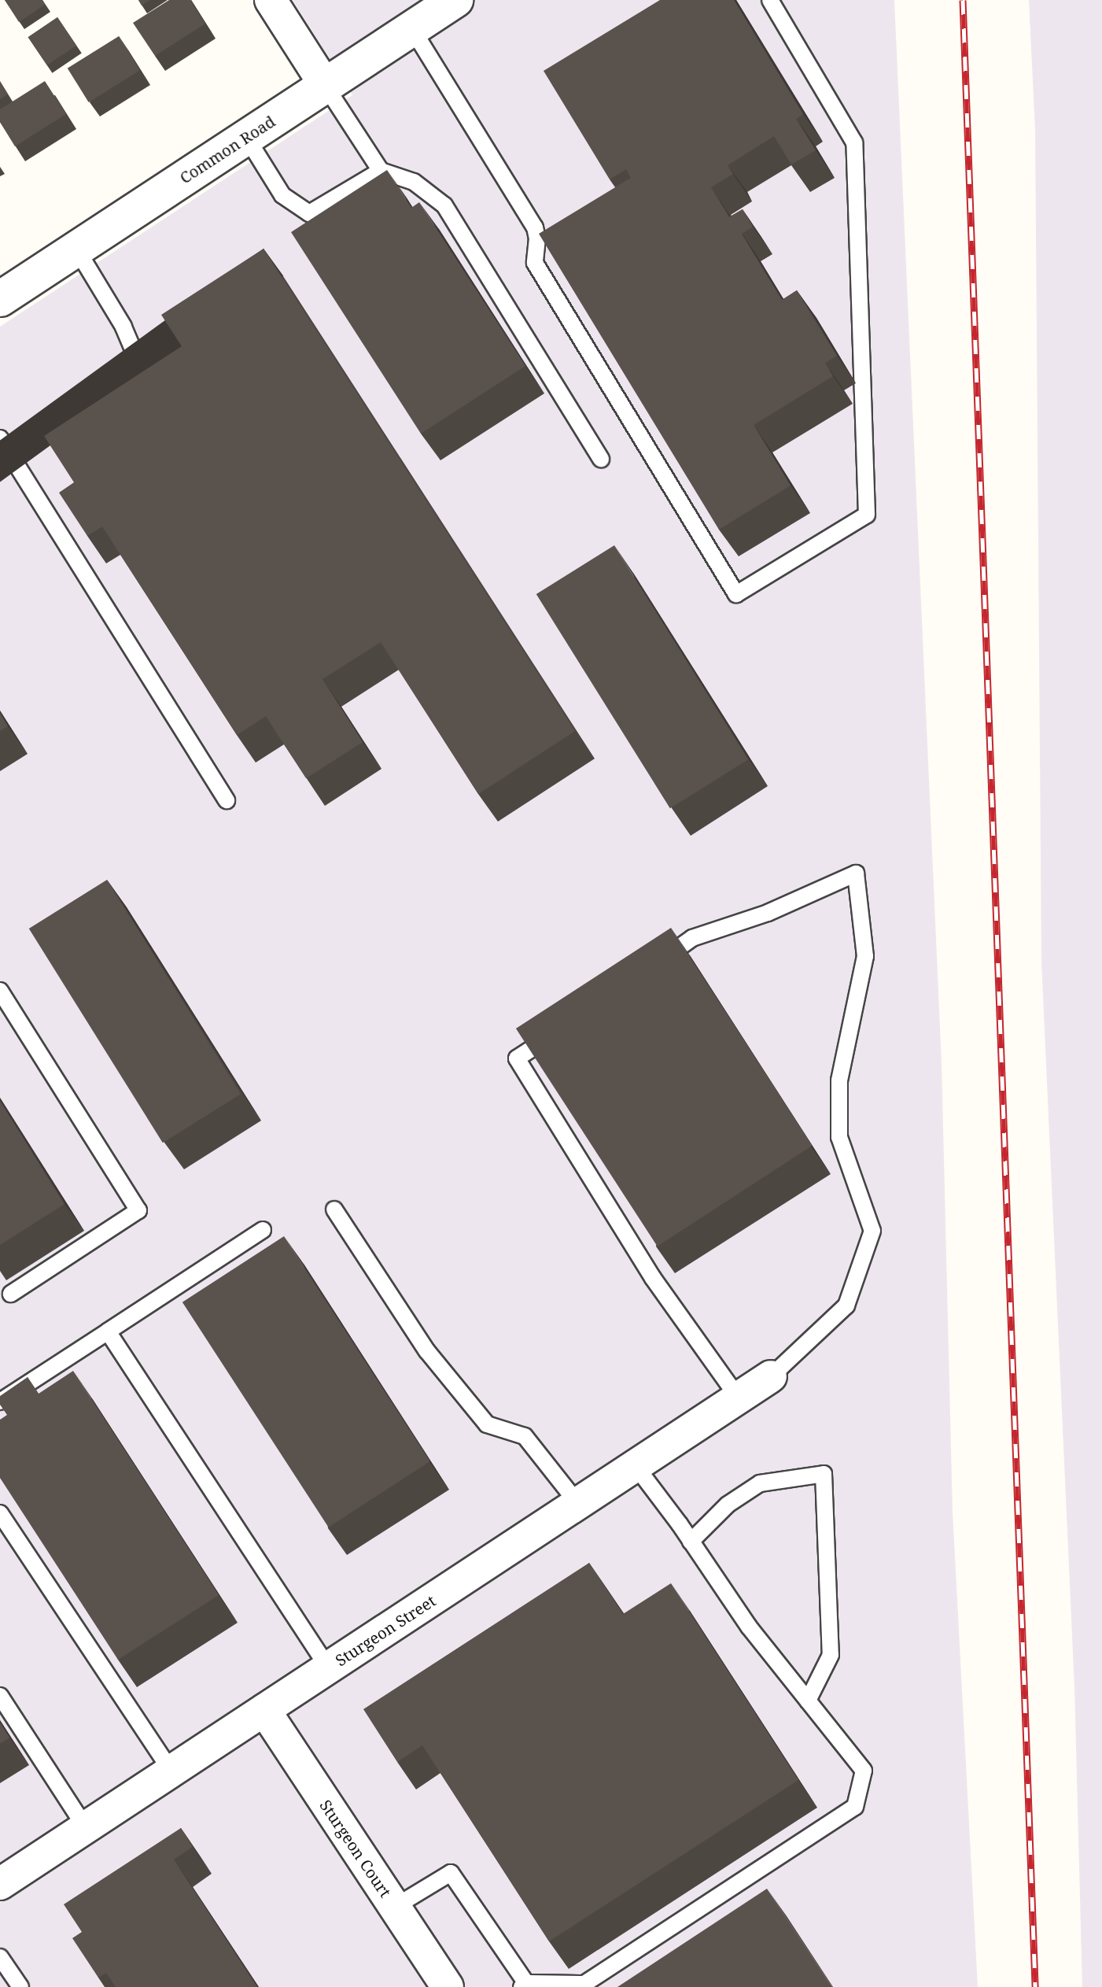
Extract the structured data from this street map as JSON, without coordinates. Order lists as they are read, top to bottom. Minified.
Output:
{"streets":{"street":["Common Road","Sturgeon Street","Sturgeon Court"]},"crossings":[["Sturgeon Street","Sturgeon Court"]]}
